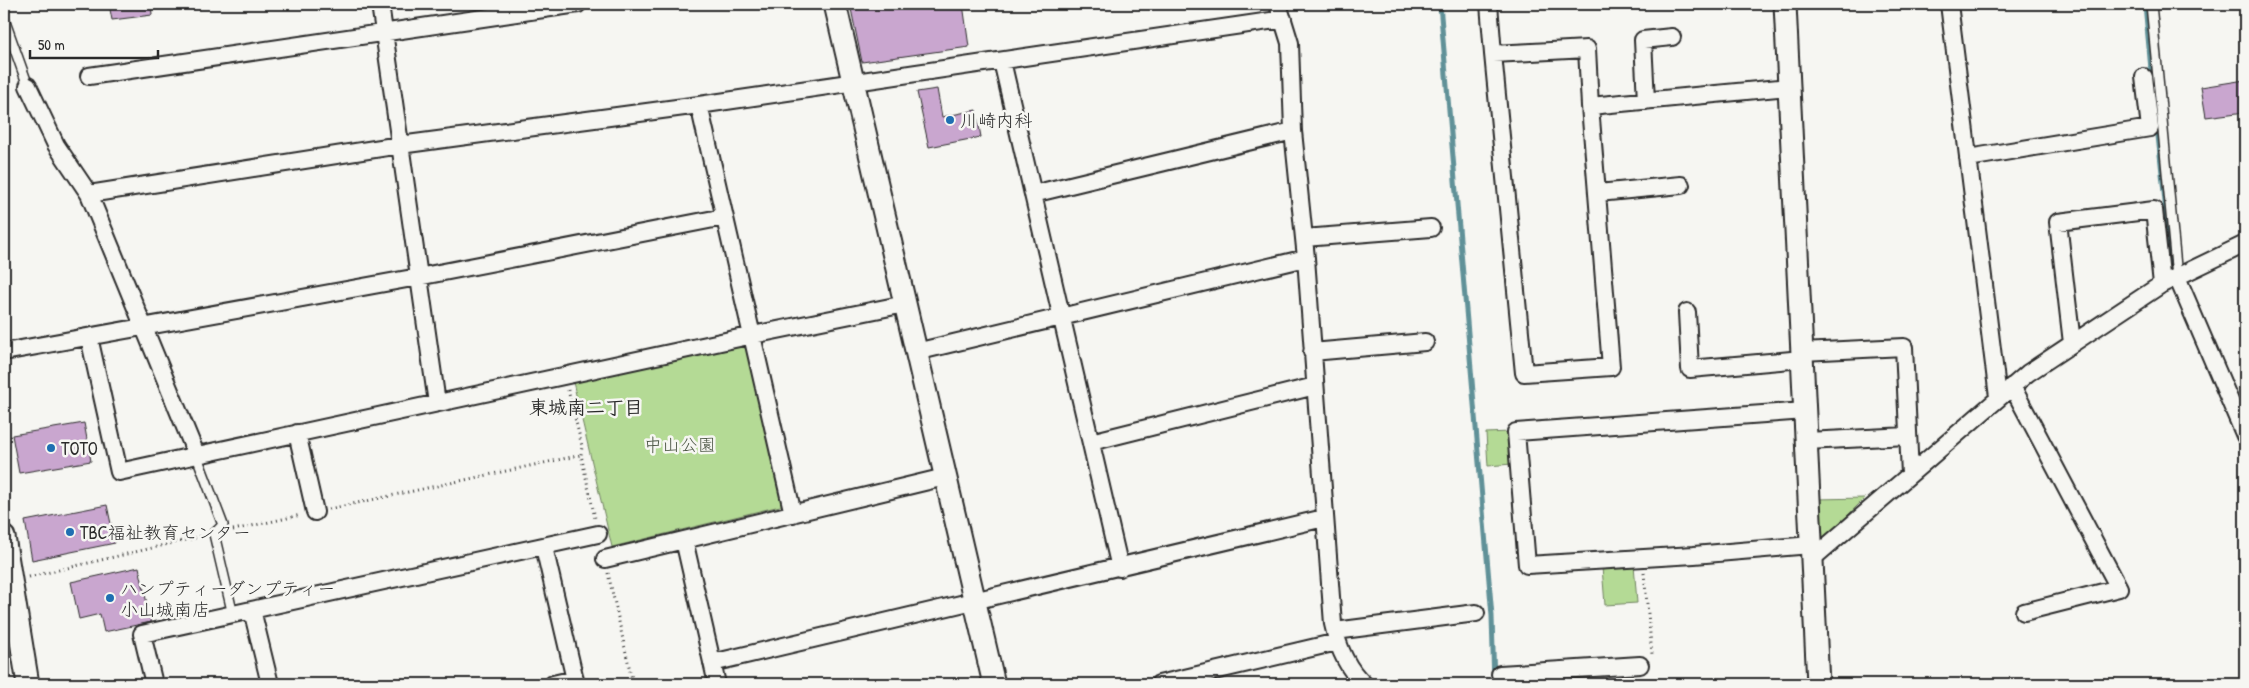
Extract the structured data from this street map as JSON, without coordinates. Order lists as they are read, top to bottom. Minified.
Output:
{"districts":["東城南二丁目"],"parks":["中山公園"],"places":["川崎内科","TOTO","TBC福祉教育センター","ハンプティーダンプティー 小山城南店"],"scale_bar":"50 m"}
